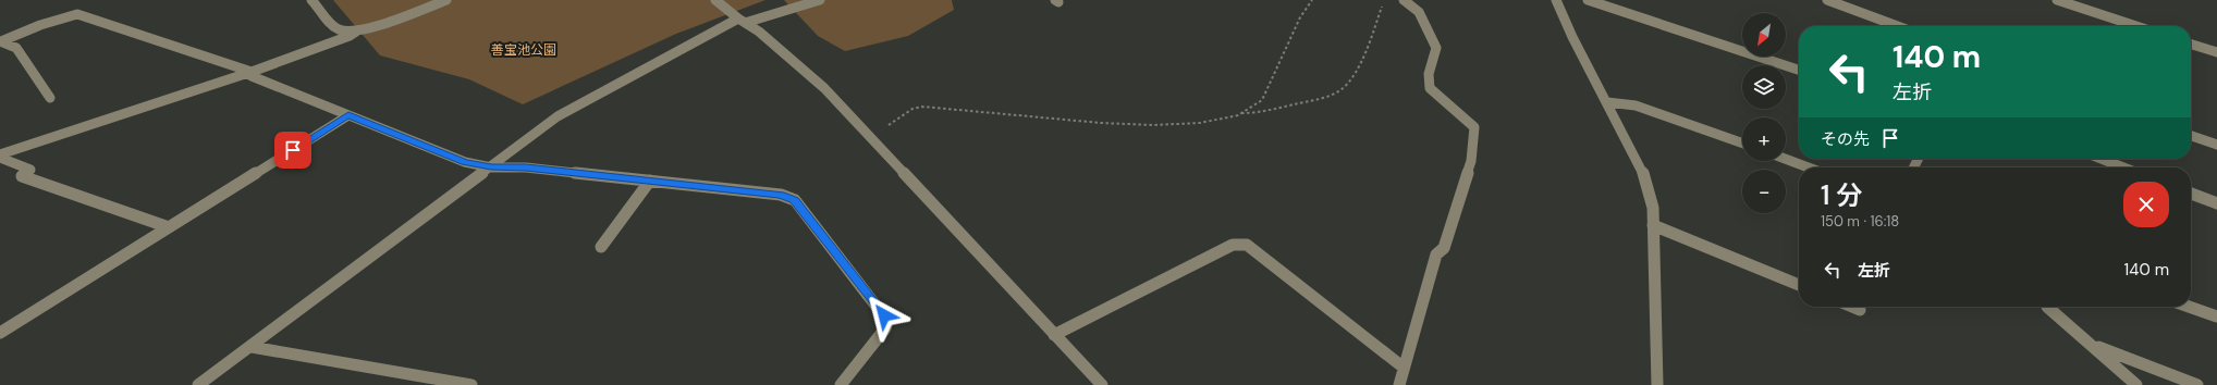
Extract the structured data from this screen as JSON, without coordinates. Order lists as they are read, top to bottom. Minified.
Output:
{"parks":["善宝池公園"],"north":"bottom left","page":{"map_buttons":["+","−"],"turn":["140 m","左折"],"then":"その先","heading":["1 分","150 m · 16:18"],"list":[{"name":"左折","value":"140 m"}]}}
